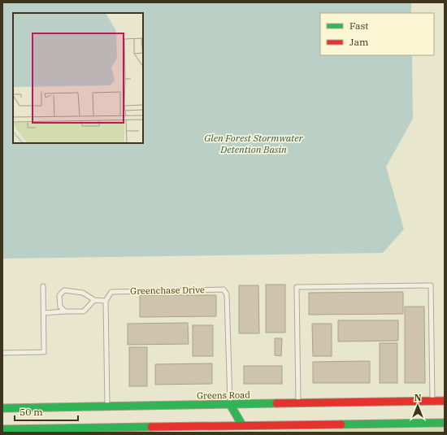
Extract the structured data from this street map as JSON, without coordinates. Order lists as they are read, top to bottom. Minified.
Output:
{"streets":{"main road":["Greens Road"],"lane":["Greenchase Drive"]},"crossings":[["Greenchase Drive","Greens Road"]],"water":["Glen Forest Stormwater Detention Basin"],"legend":["Fast","Jam"],"scale_bar":"50 m","north":"top"}
